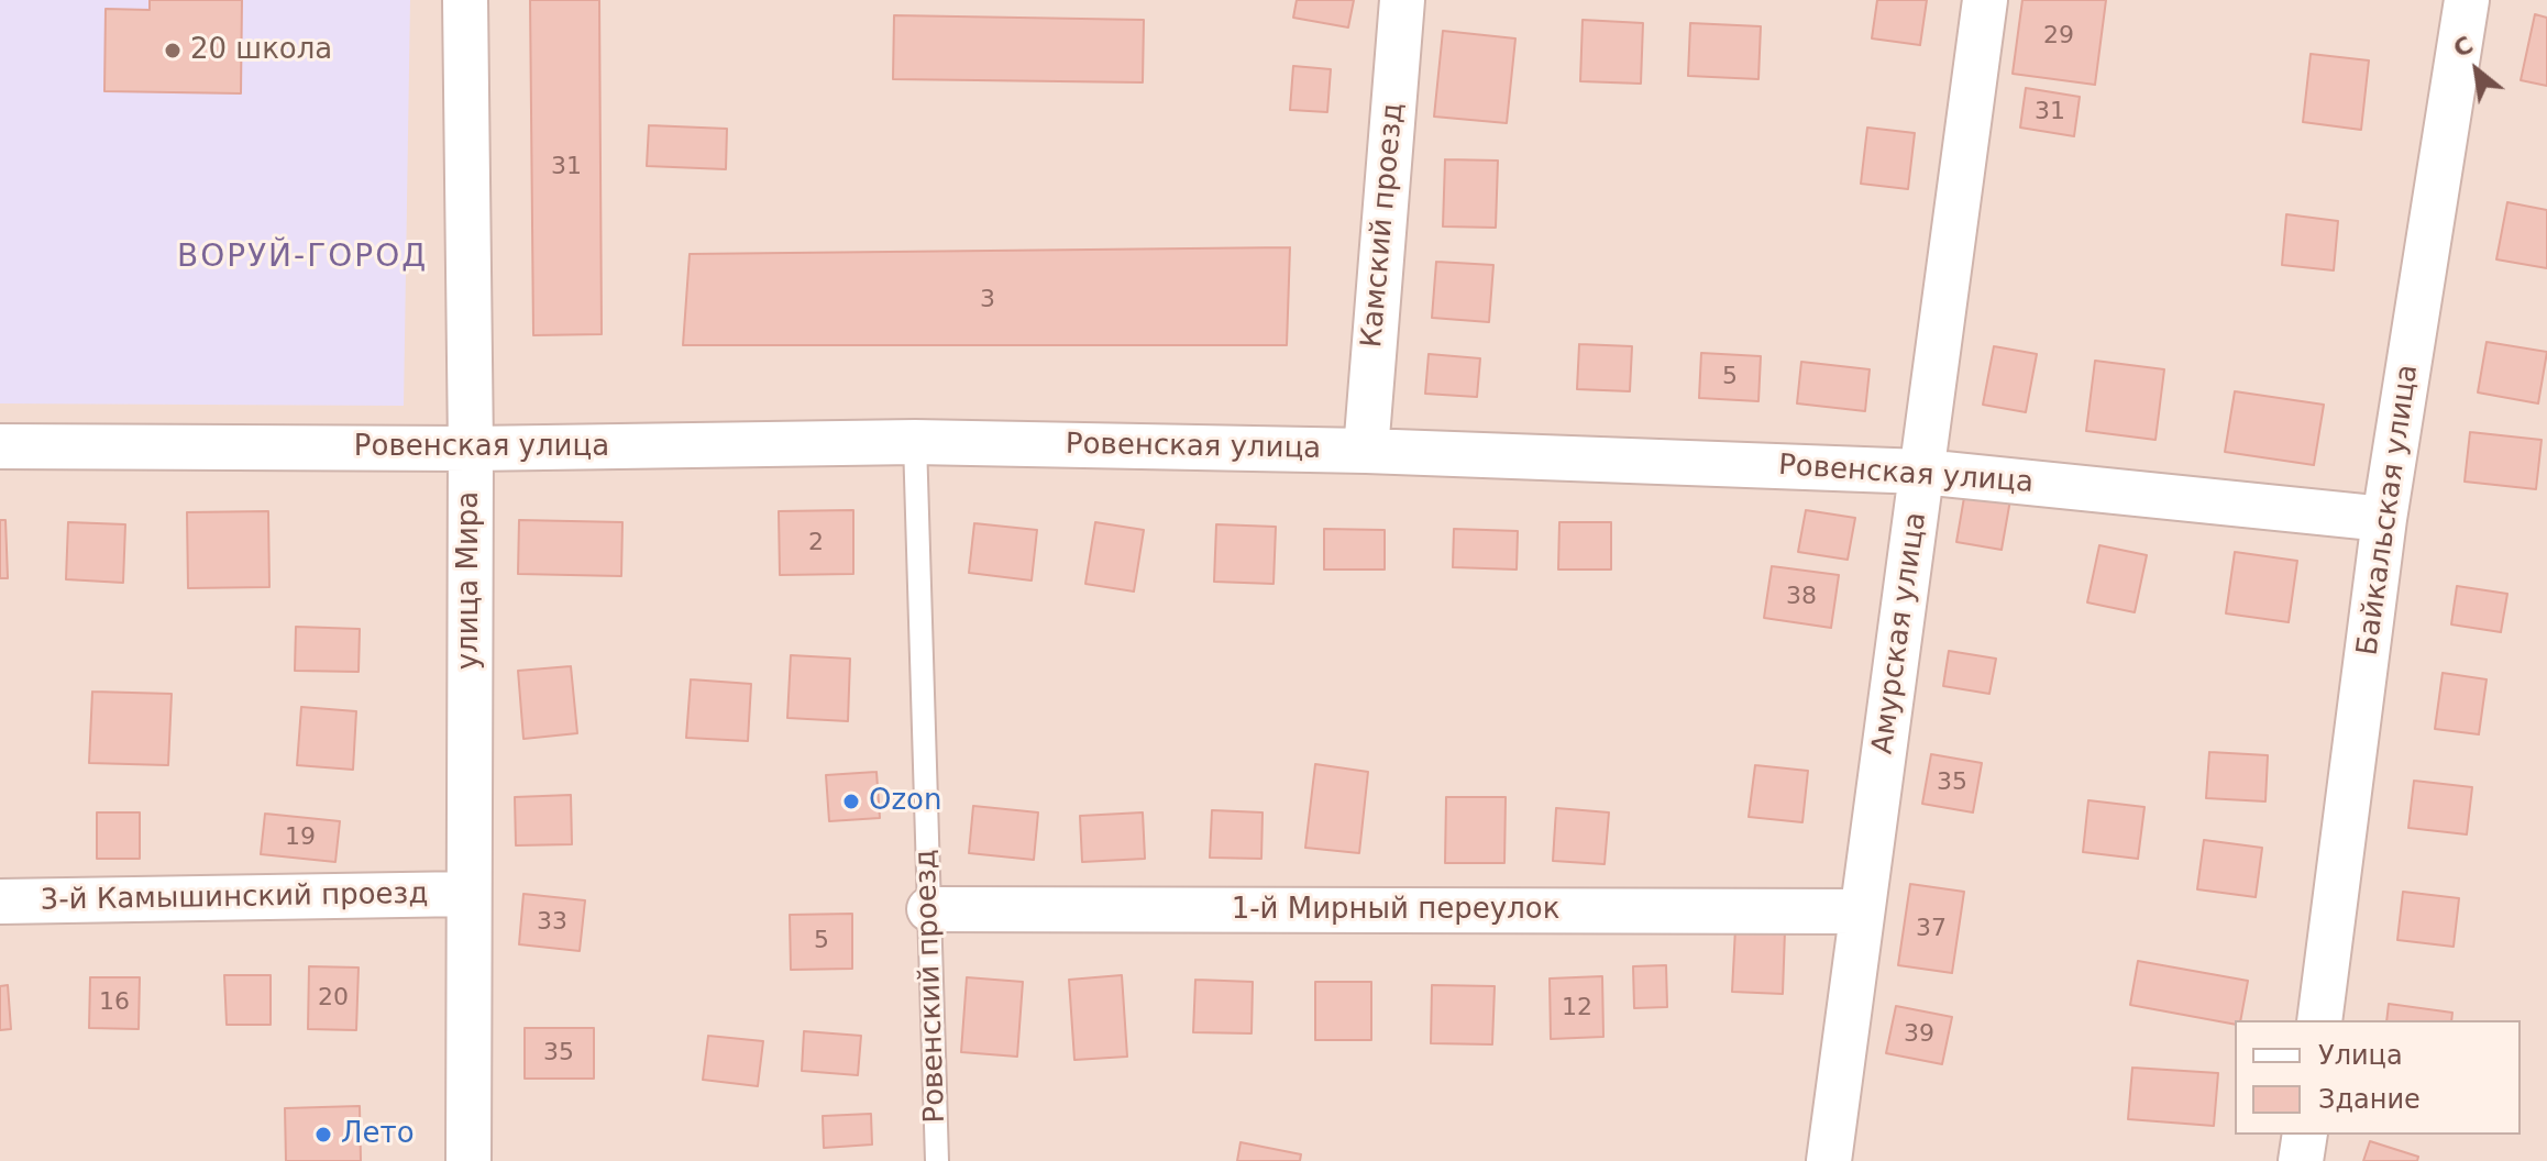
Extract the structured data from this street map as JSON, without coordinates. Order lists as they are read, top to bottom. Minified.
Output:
{"streets":{"street":["Камский проезд","Ровенская улица","Байкальская улица","улица Мира","Амурская улица","3-й Камышинский проезд","1-й Мирный переулок"],"lane":["Ровенский проезд"]},"crossings":[["Камский проезд","Ровенская улица"],["Ровенская улица","Байкальская улица"],["Ровенская улица","улица Мира"],["Ровенская улица","Амурская улица"],["Ровенская улица","Ровенский проезд"],["улица Мира","3-й Камышинский проезд"],["Амурская улица","1-й Мирный переулок"],["1-й Мирный переулок","Ровенский проезд"]],"districts":["ВОРУЙ-ГОРОД"],"places":["20 школа","Ozon","Лето"],"house_numbers":["29","31","31","3","5","2","38","35","19","33","37","5","20","16","12","39","35"],"legend":["Улица","Здание"],"north":"top left"}
